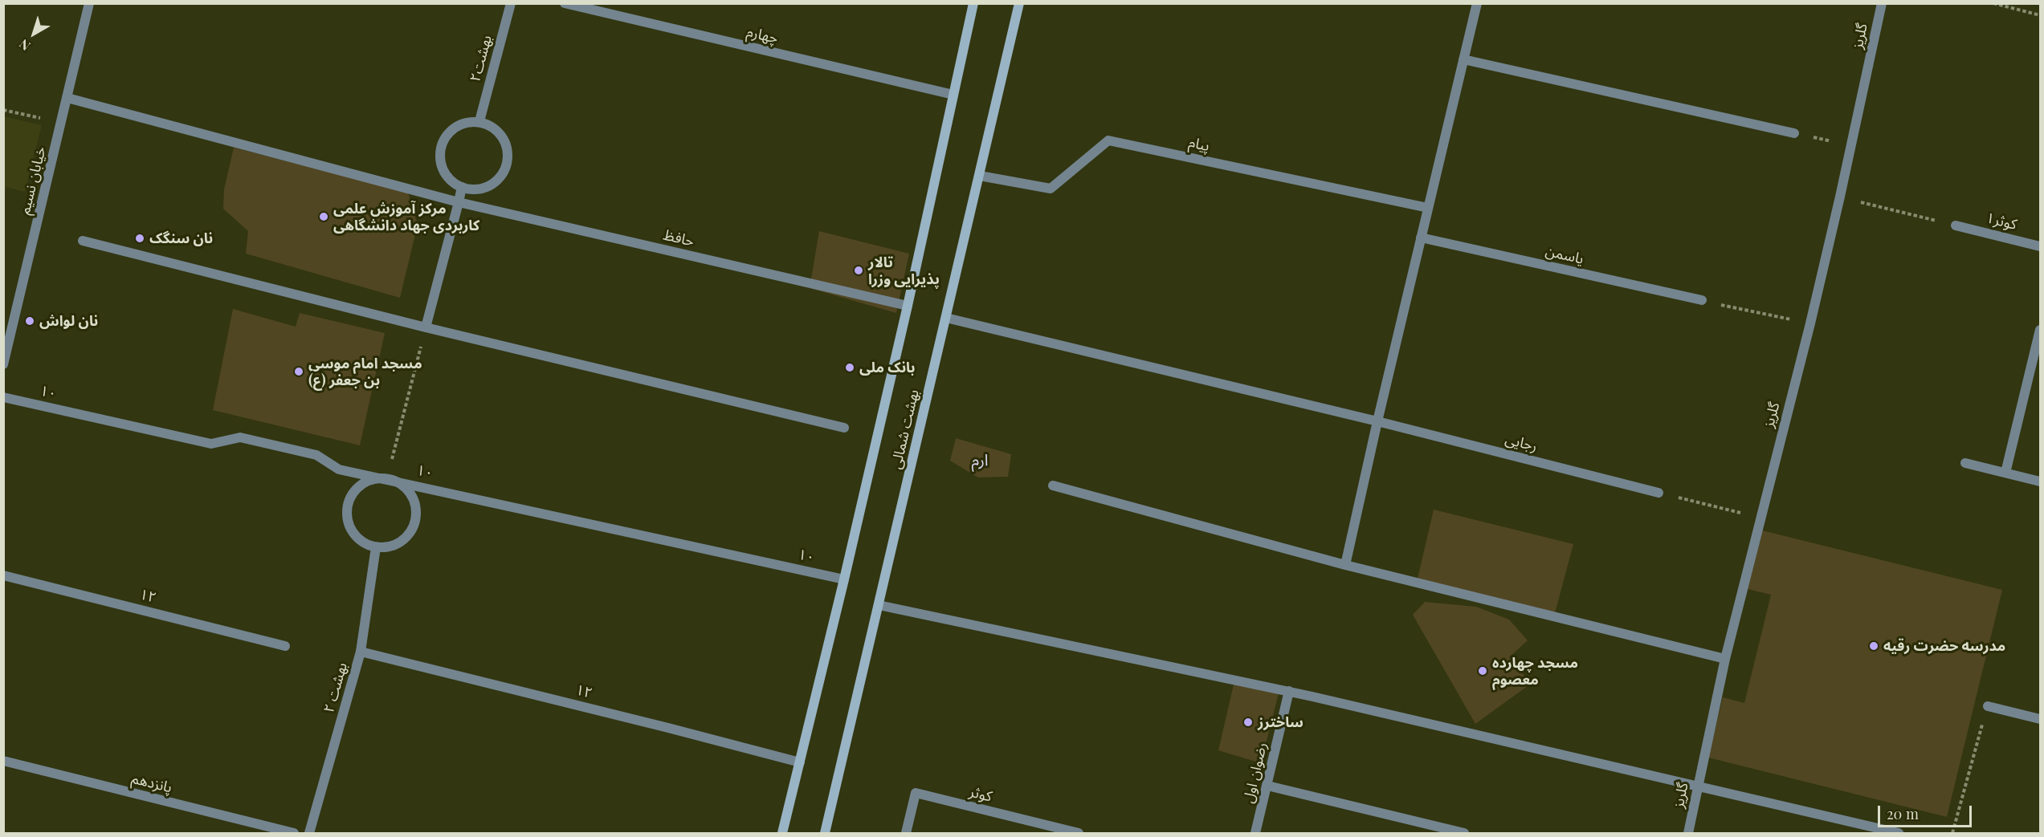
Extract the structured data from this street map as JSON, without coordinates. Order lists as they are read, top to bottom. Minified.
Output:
{"streets":{"main road":["بهشت شمالی"],"street":["چهارم","گلریز","بهشت۲","پیام","خیابان نسیم","کوثر۱","حافظ","یاسمن","۱۰","رجایی","۱۲","بهشت ۲","رضوان اول","پانزدهم","کوثر"]},"crossings":[["چهارم","بهشت شمالی"],["پیام","بهشت شمالی"],["خیابان نسیم","حافظ"],["حافظ","بهشت شمالی"],["۱۰","بهشت شمالی"],["۱۰","بهشت ۲"],["بهشت شمالی","رجایی"],["بهشت شمالی","۱۲"],["۱۲","بهشت ۲"]],"districts":["ارم"],"places":["مرکز آموزش علمی کاربردی جهاد دانشگاهی","نان سنگک","تالار پذیرایی وزرا","نان لواش","بانک ملی","مسجد امام موسی بن جعفر (ع)","مدرسه حضرت رقیه","مسجد چهارده معصوم","ساخترز"],"scale_bar":"20 m","north":"bottom left"}
